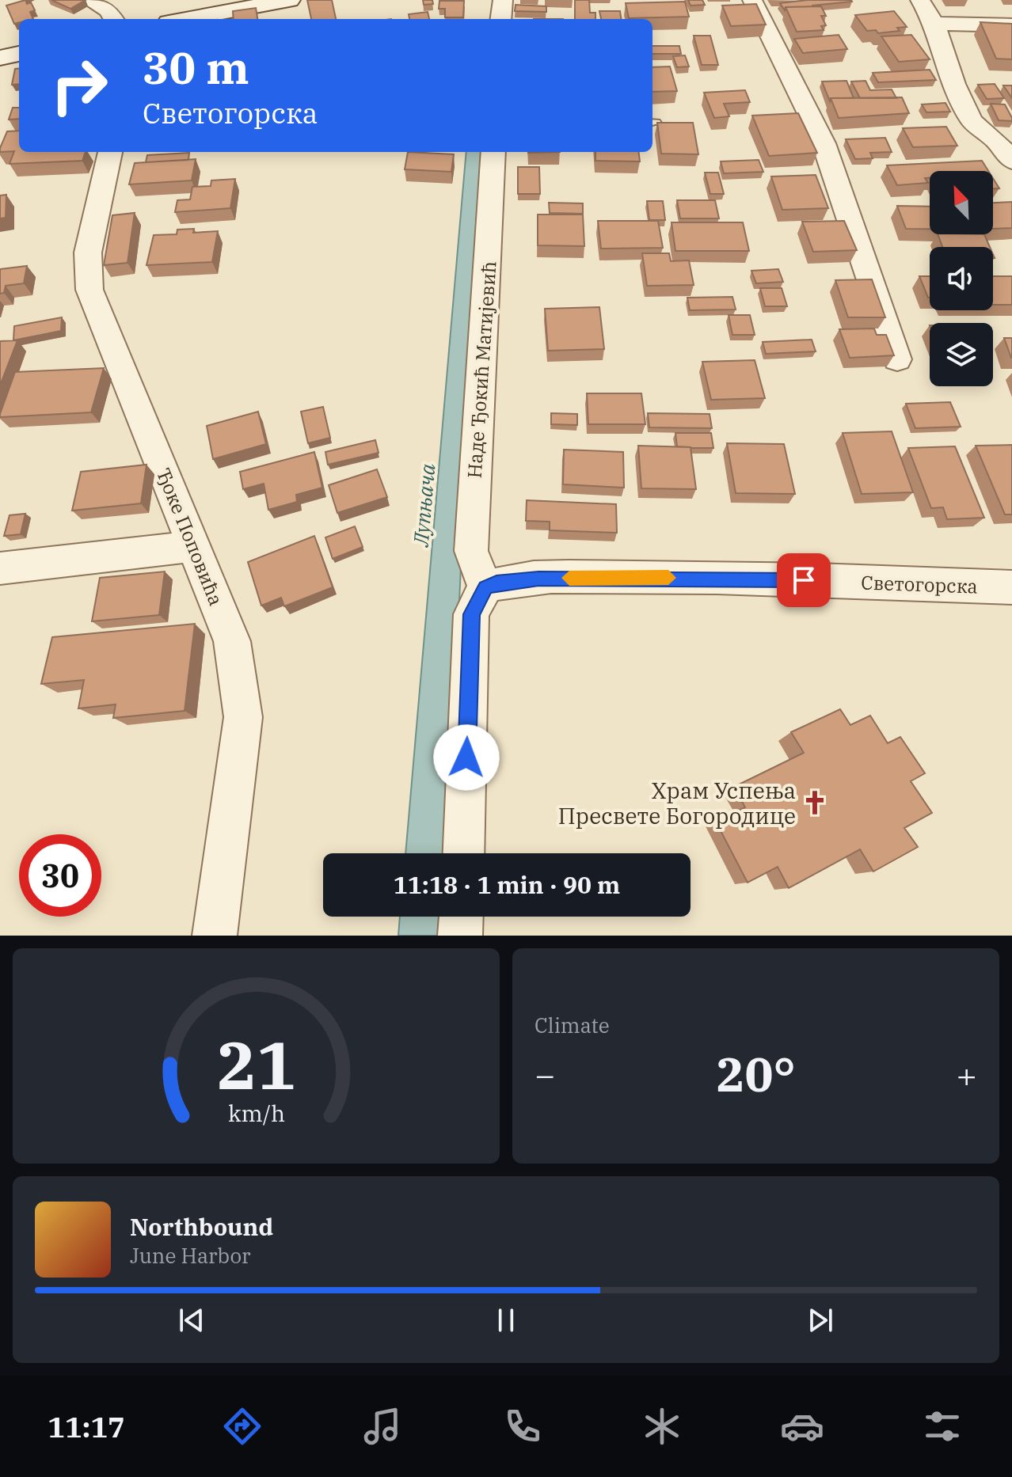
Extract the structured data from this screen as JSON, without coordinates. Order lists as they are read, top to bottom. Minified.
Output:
{"streets":{"street":["Наде Ђокић Матијевић","Ђоке Поповића","Светогорска"]},"crossings":[["Наде Ђокић Матијевић","Светогорска"]],"water":["Лупњача"],"places":{"church":["Храм Успења Пресвете Богородице"]},"north":"top left","page":{"turn":["30 m","Светогорска"],"limit":"30","trip":"11:18 · 1 min · 90 m","tile":"Climate","heat":["−","20°","+"],"song":["Northbound","June Harbor"],"tabs":"11:17","gauge":["21","km/h"]}}
